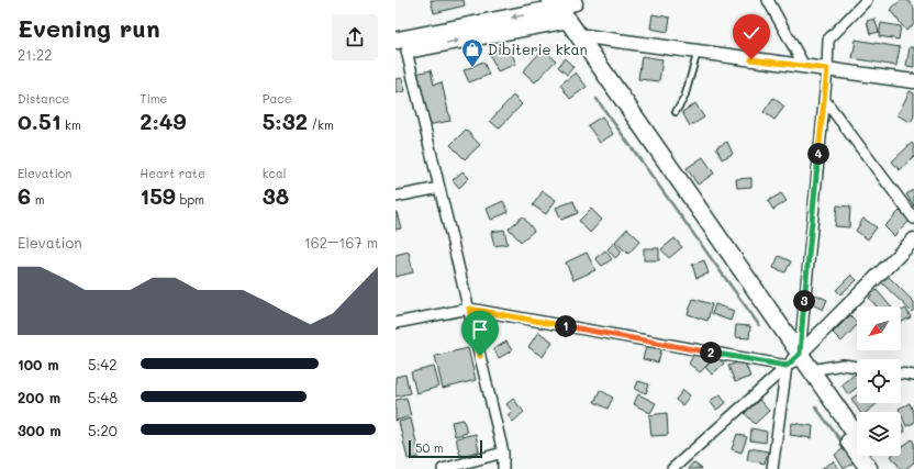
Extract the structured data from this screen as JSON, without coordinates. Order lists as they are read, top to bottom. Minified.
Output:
{"places":{"shop":["Dibiterie kkan"]},"scale_bar":"50 m","north":"bottom left","page":{"heading":["Evening run","21:22"],"stats":[["Distance","0.51 km"],["Time","2:49"],["Pace","5:32 /km"],["Elevation","6 m"],["Heart rate","159 bpm"],["kcal","38"]],"pins":["4","3","1","2"],"chart":["Elevation","162–167 m"],"list":[{"name":"100 m","note":"5:42"},{"name":"200 m","note":"5:48"},{"name":"300 m","note":"5:20"}],"scale":"50 m"}}
